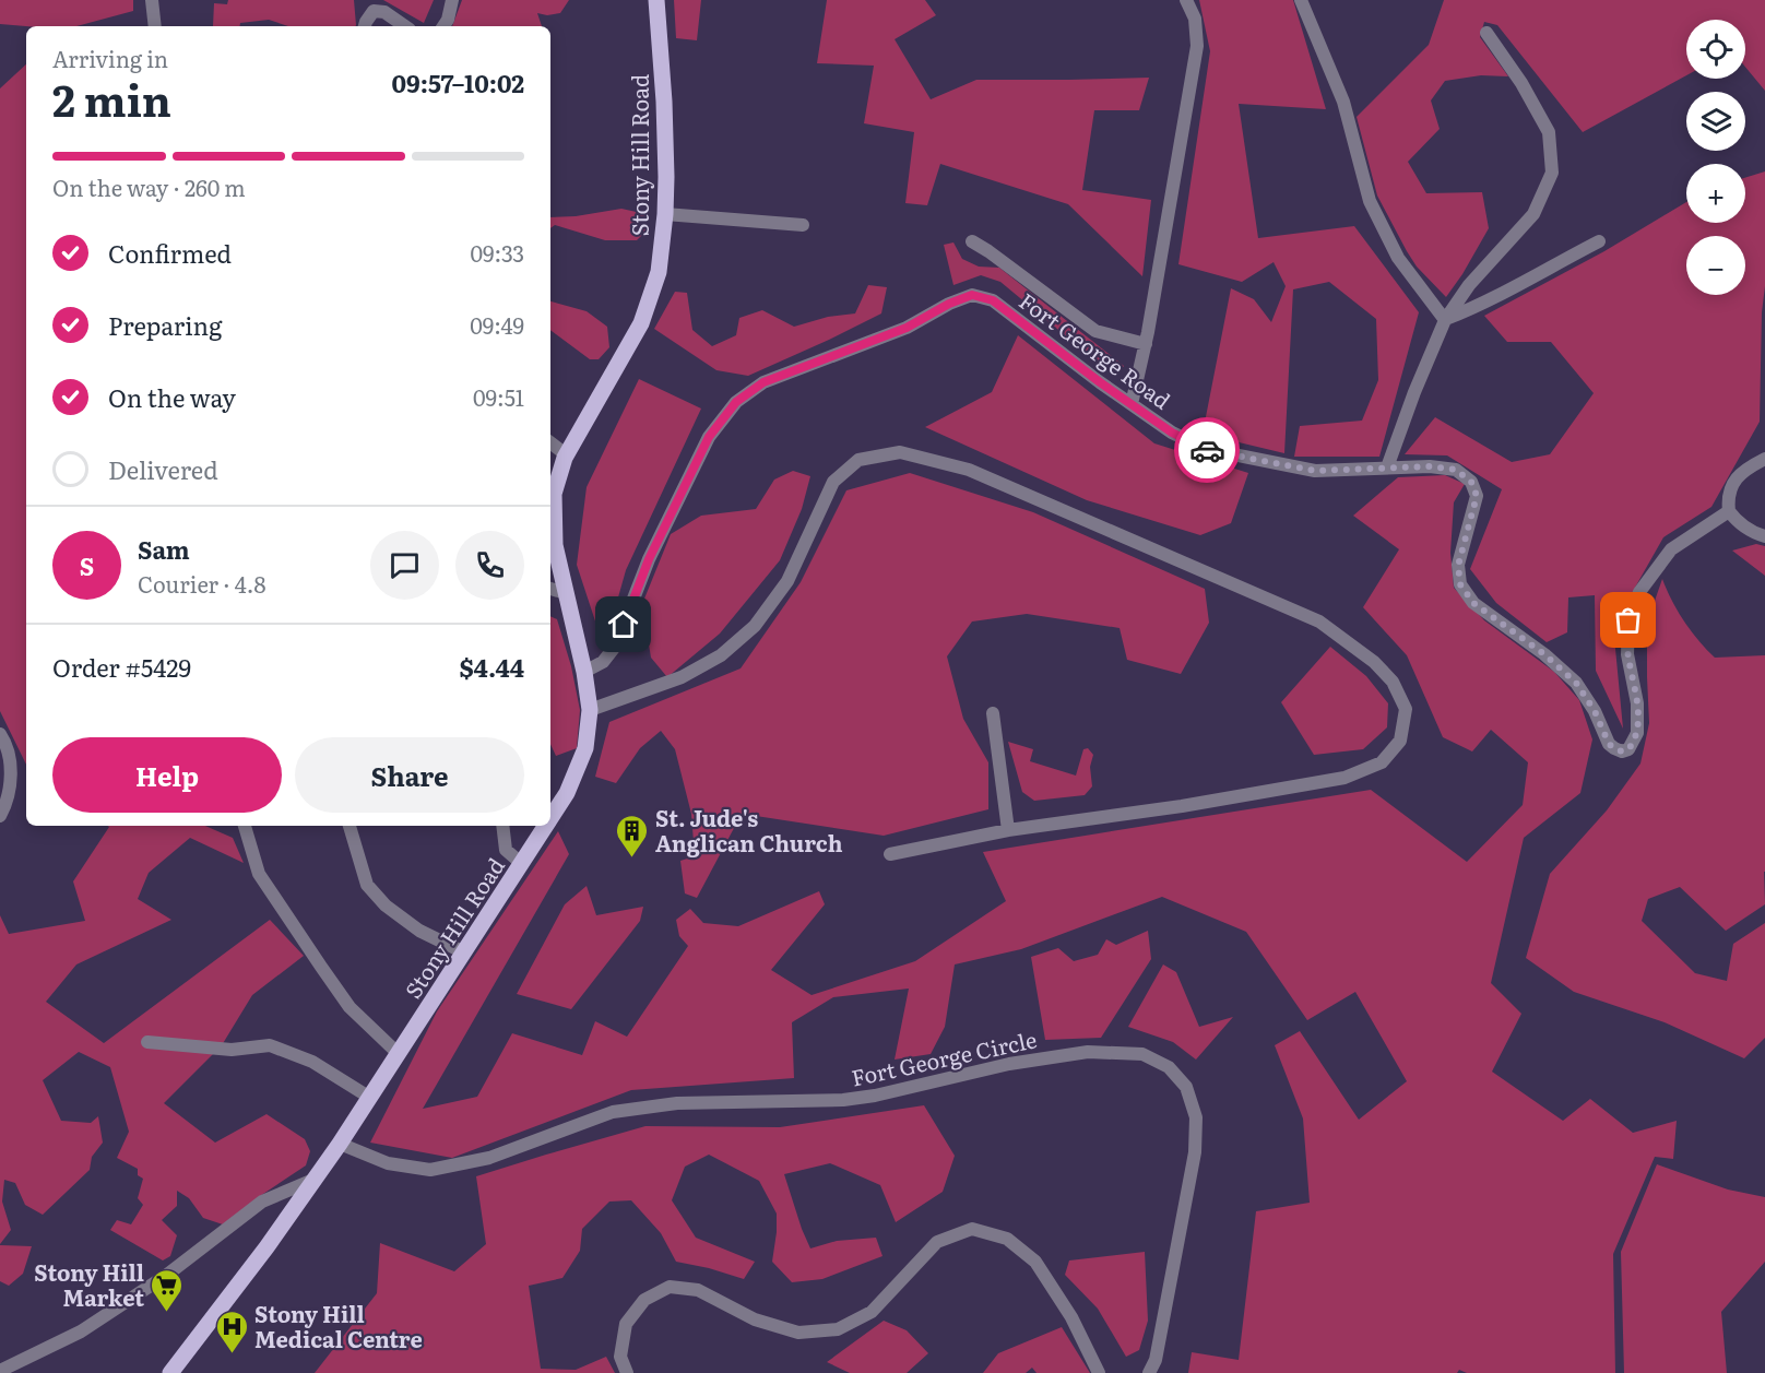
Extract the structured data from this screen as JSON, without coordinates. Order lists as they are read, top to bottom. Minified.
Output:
{"streets":{"main road":["Stony Hill Road"],"street":["Fort George Road","Fort George Circle"]},"crossings":[["Stony Hill Road","Fort George Road"],["Stony Hill Road","Fort George Circle"]],"places":{"building":["St. Jude's Anglican Church"],"supermarket":["Stony Hill Market"],"hospital":["Stony Hill Medical Centre"]},"page":{"map_buttons":["+","−"],"heading":["2 min","Arriving in","09:57–10:02"],"panel":["Sam","Courier · 4.8","Order #5429","$4.44"],"bar":"On the way · 260 m","list":[["Confirmed","09:33"],["Preparing","09:49"],["On the way","09:51"],"Delivered"],"round":"S","buttons":["Help","Share"]}}
